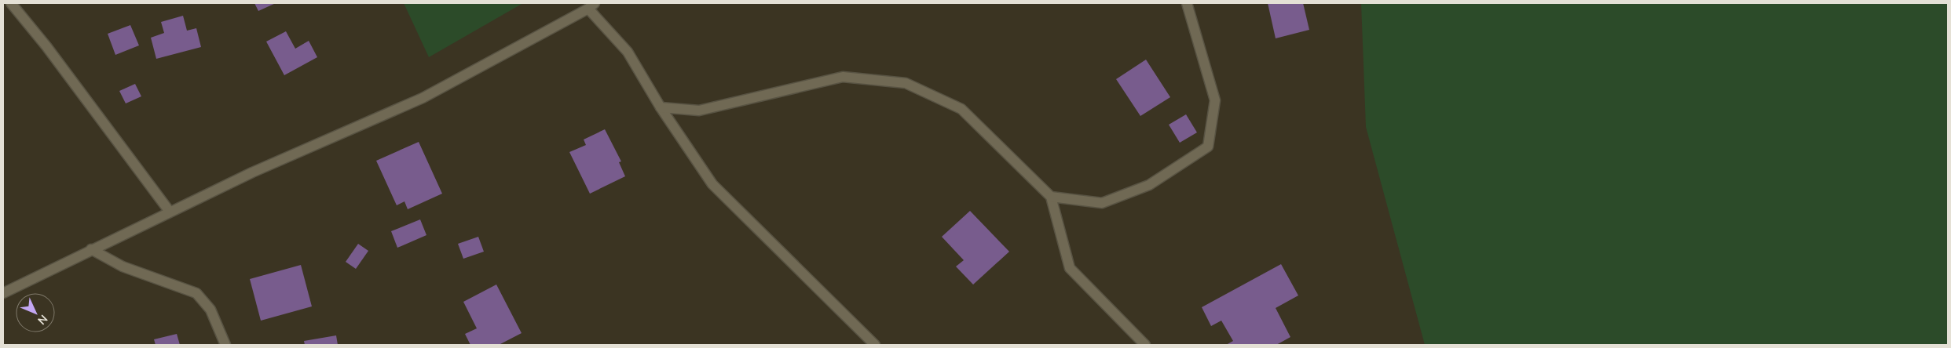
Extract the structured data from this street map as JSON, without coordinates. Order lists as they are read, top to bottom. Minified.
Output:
{"north":"bottom right"}
